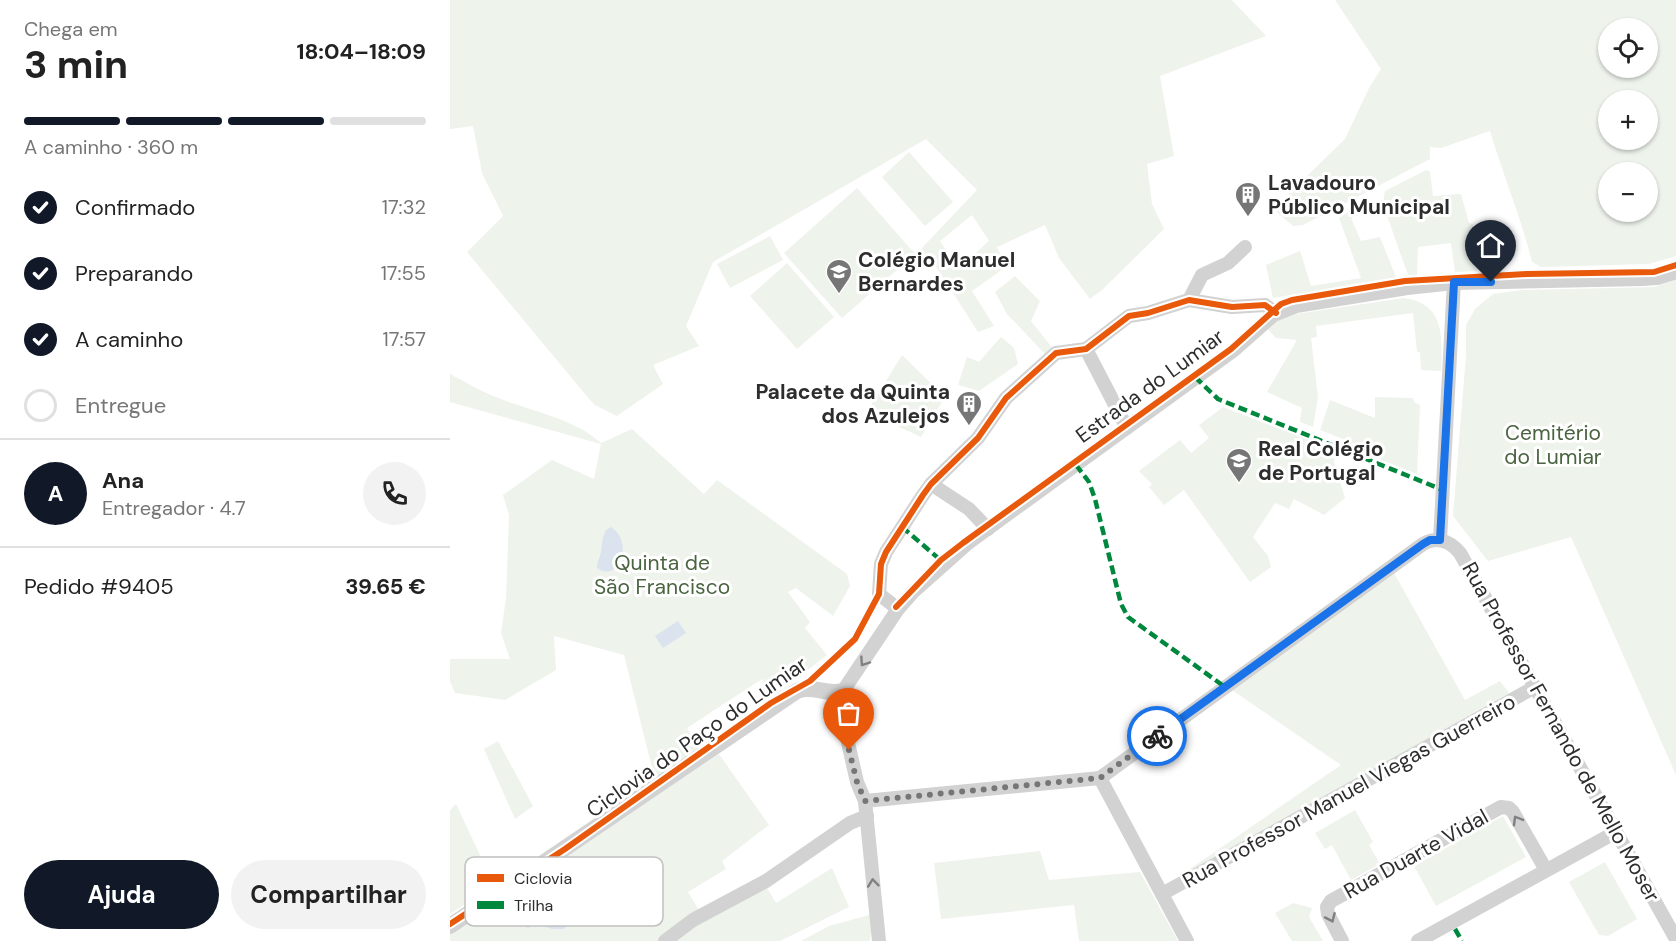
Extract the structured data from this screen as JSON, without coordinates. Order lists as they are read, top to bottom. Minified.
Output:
{"streets":{"street":["Rua Professor Fernando de Mello Moser","Rua Professor Manuel Viegas Guerreiro","Rua Duarte Vidal"],"cycle path":["Estrada do Lumiar","Ciclovia do Paço do Lumiar"]},"crossings":[["Rua Professor Fernando de Mello Moser","Rua Professor Manuel Viegas Guerreiro"]],"parks":["Cemitério do Lumiar","Quinta de São Francisco"],"places":{"building":["Lavadouro Público Municipal","Palacete da Quinta dos Azulejos"],"school or university":["Colégio Manuel Bernardes","Real Colégio de Portugal"]},"legend":["Ciclovia","Trilha"],"page":{"heading":["3 min","Chega em","18:04–18:09"],"panel":["Ana","Entregador · 4.7","Pedido #9405","39.65 €"],"map_buttons":["+","−"],"bar":"A caminho · 360 m","list":[["Confirmado","17:32"],["Preparando","17:55"],["A caminho","17:57"],"Entregue"],"round":"A","buttons":["Ajuda","Compartilhar"]}}
